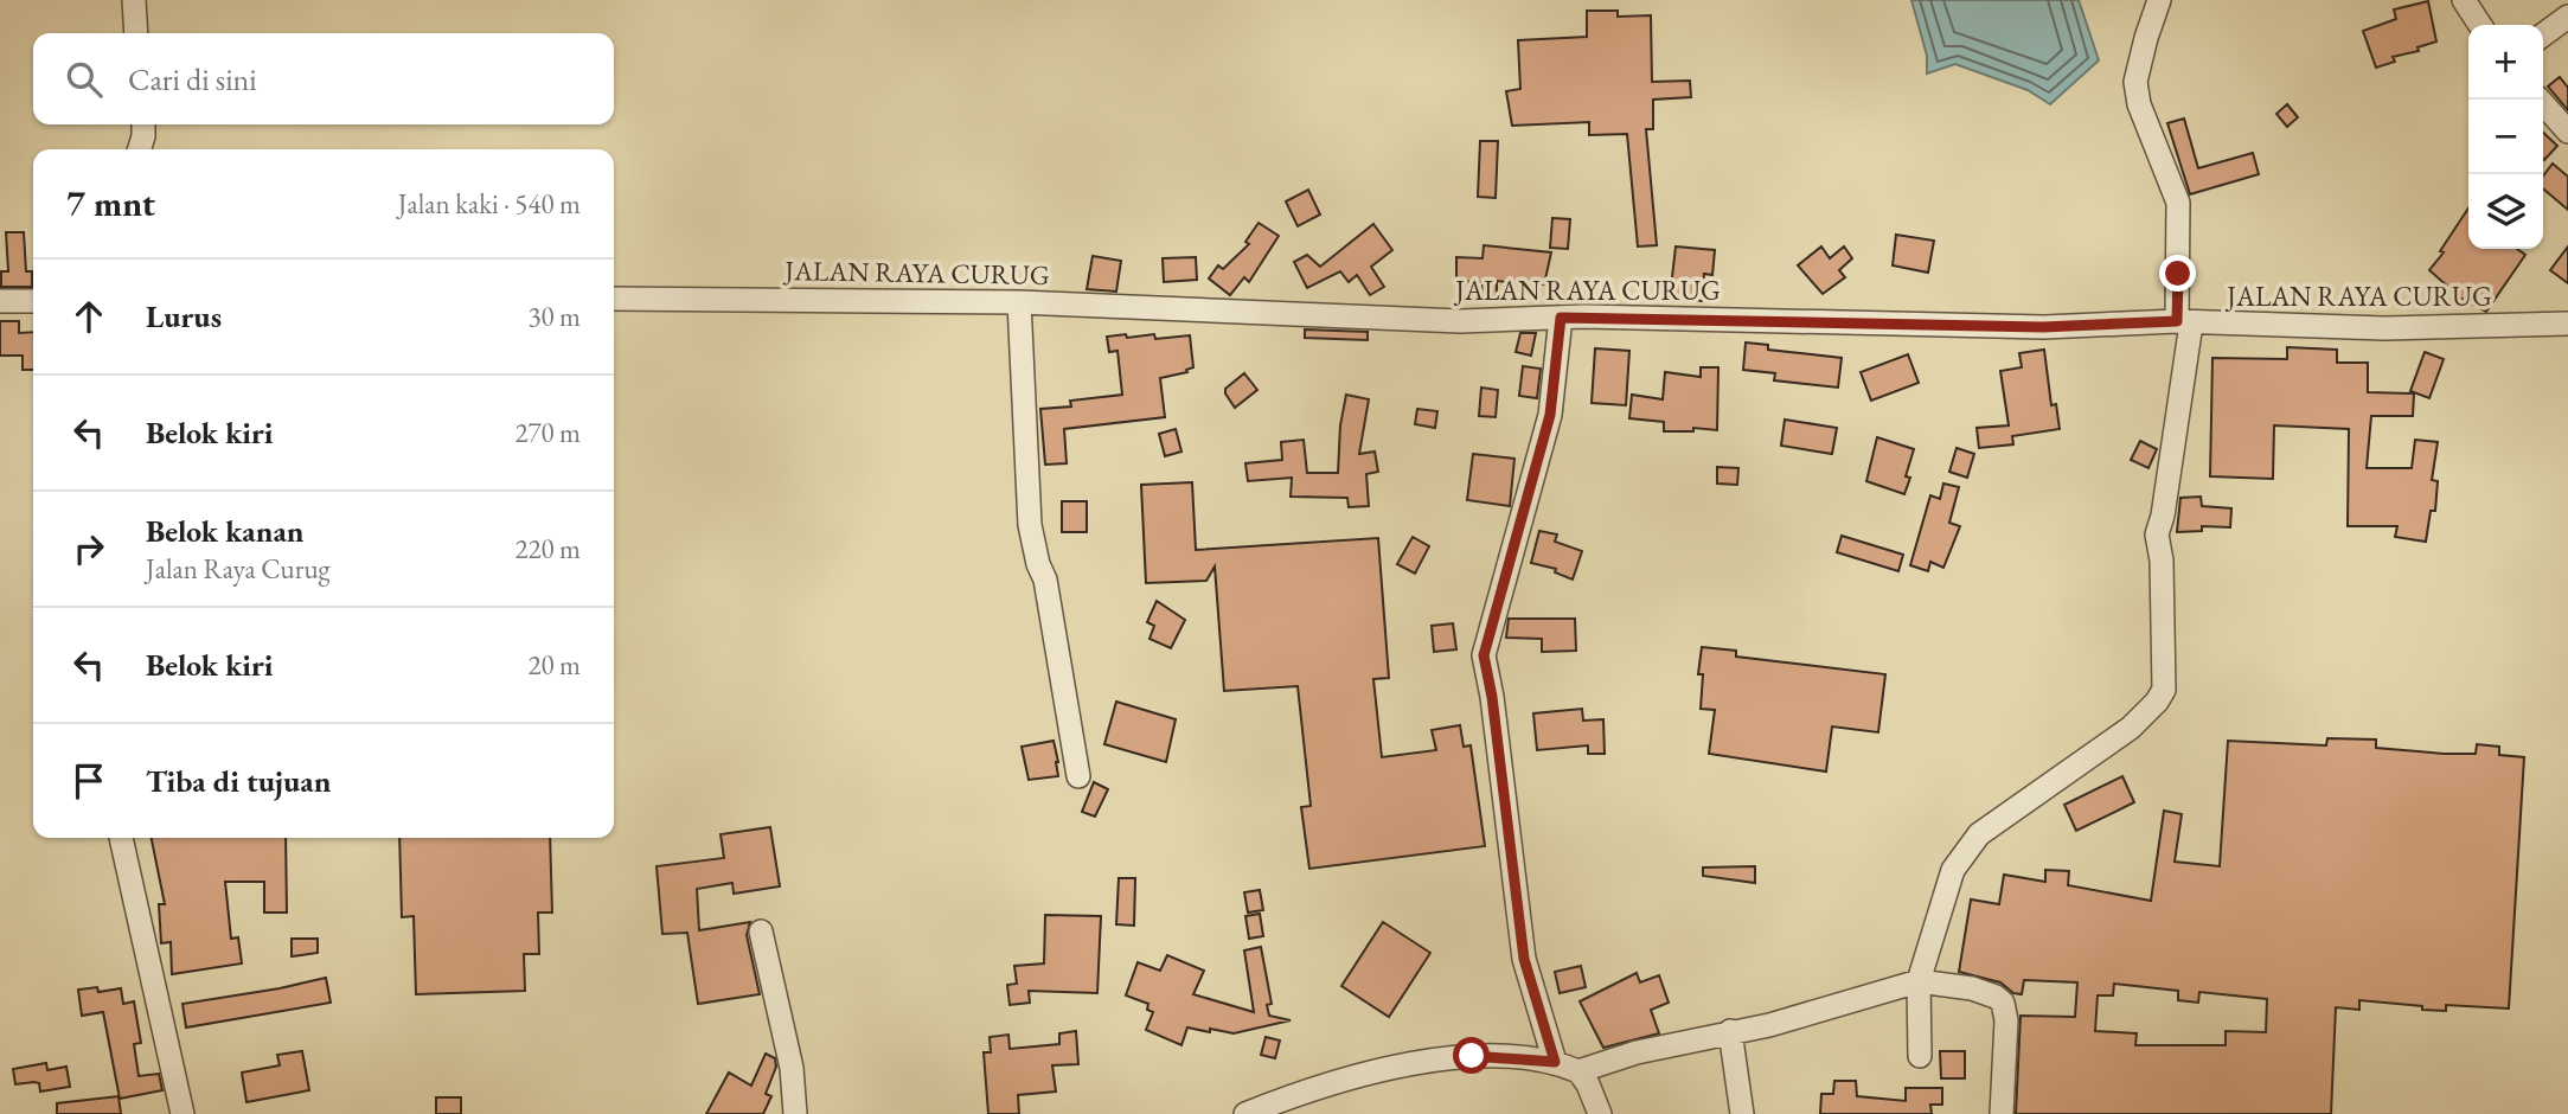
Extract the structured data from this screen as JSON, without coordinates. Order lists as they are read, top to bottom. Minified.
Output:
{"streets":{"street":["JALAN RAYA CURUG"]},"page":{"map_buttons":["+","−"],"search":"Cari di sini","heading":["7 mnt","Jalan kaki · 540 m"],"list":[["Lurus","30 m"],["Belok kiri","270 m"],["Belok kanan","Jalan Raya Curug","220 m"],["Belok kiri","20 m"],"Tiba di tujuan"]}}
